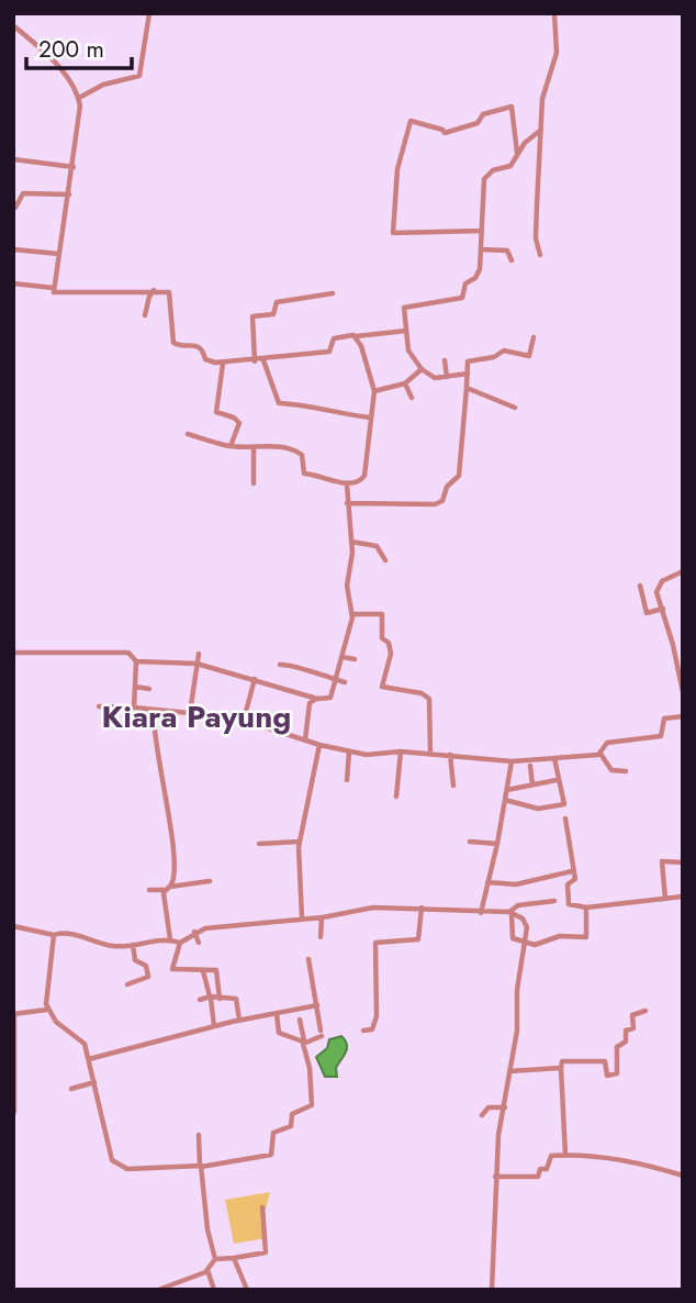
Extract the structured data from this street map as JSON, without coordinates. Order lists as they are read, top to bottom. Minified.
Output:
{"districts":["Kiara Payung"],"scale_bar":"200 m"}
